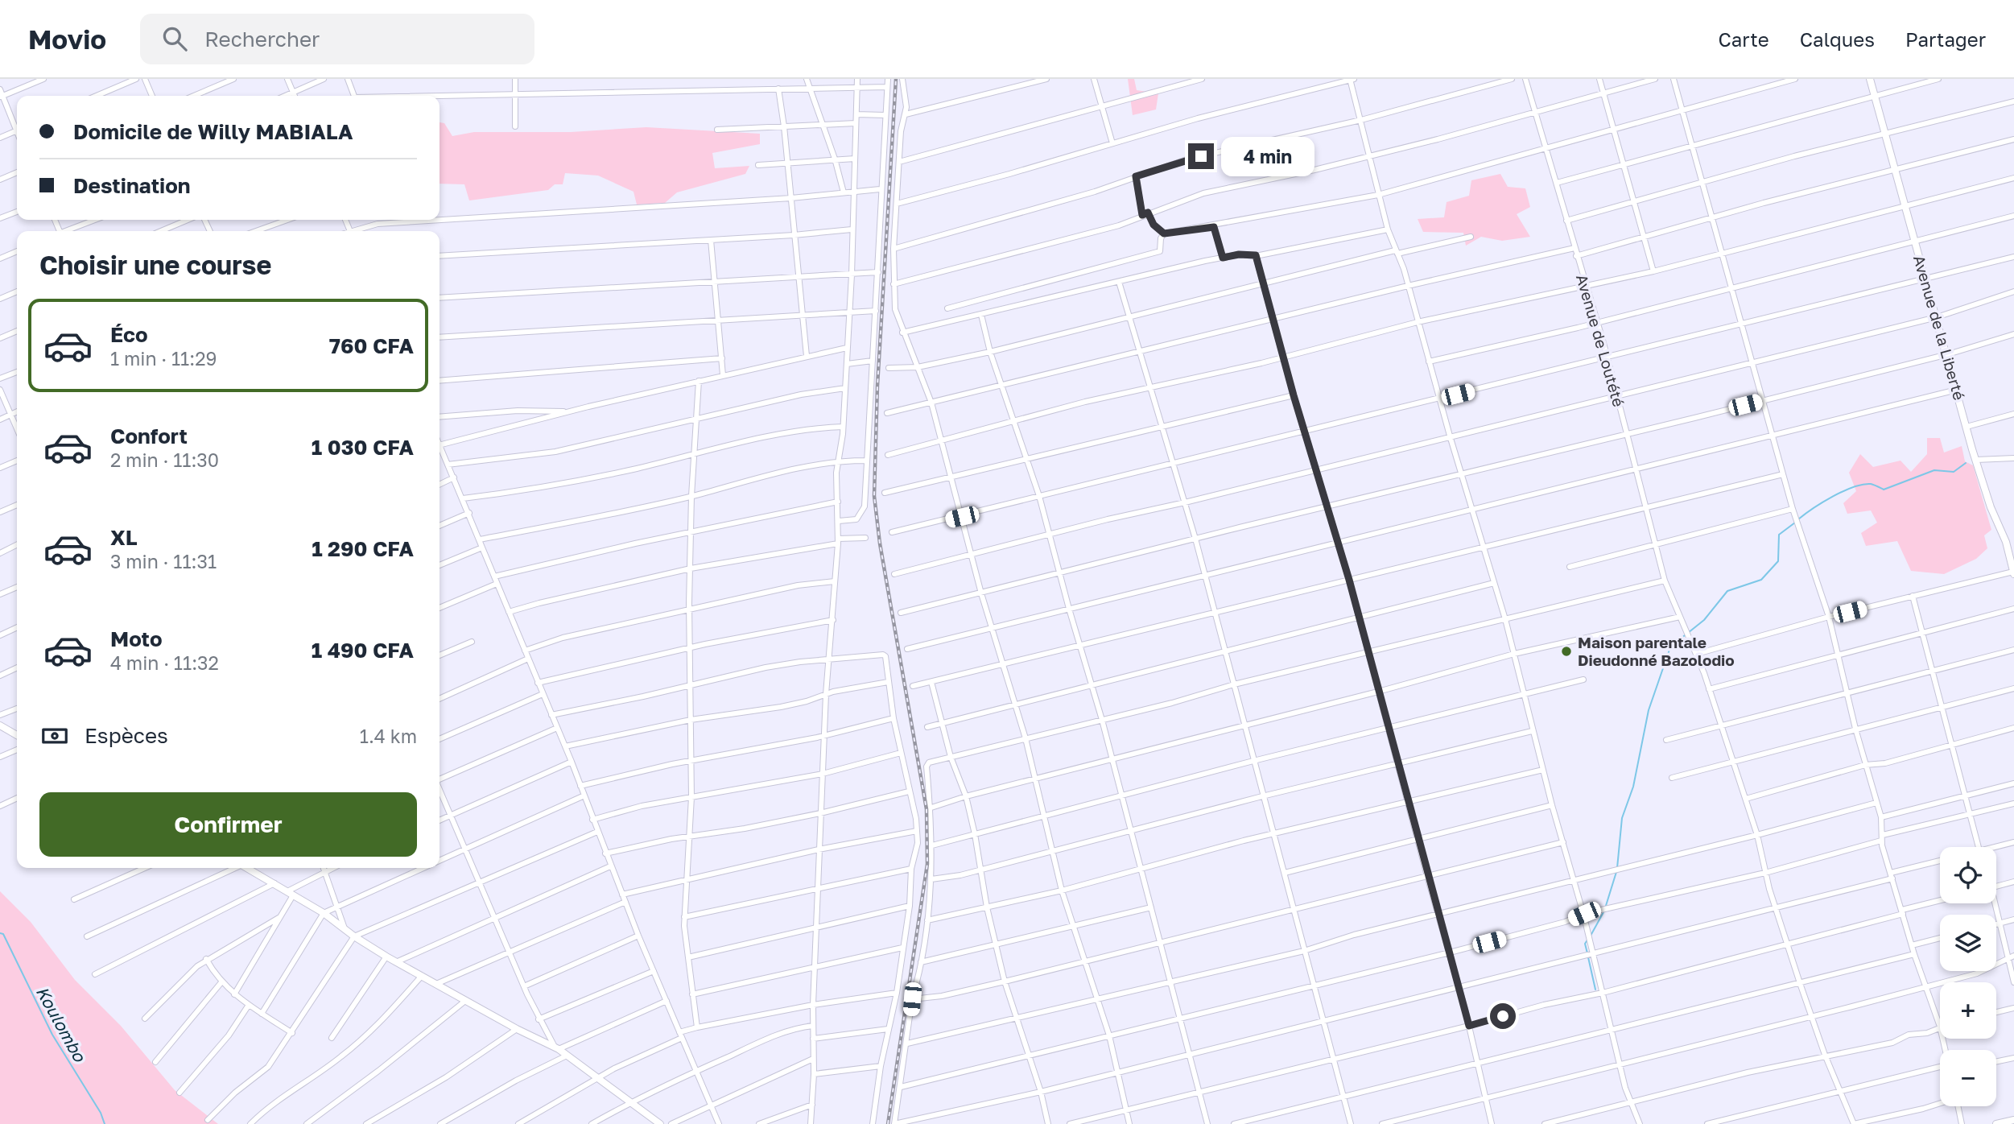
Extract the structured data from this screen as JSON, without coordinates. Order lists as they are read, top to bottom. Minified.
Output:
{"streets":{"street":["Avenue de la Liberté","Avenue de Loutété"]},"water":["Koulombo"],"places":["Maison parentale Dieudonné Bazolodio"],"page":{"header":"Movio","search":"Rechercher","nav":["Carte","Calques","Partager"],"banner":["Domicile de Willy MABIALA","Destination"],"bubble":"4 min","heading":"Choisir une course","list":[{"name":"Éco","note":"1 min · 11:29","value":"760 CFA"},{"name":"Confort","note":"2 min · 11:30","value":"1 030 CFA"},{"name":"XL","note":"3 min · 11:31","value":"1 290 CFA"},{"name":"Moto","note":"4 min · 11:32","value":"1 490 CFA"}],"pay":["Espèces","1.4 km"],"buttons":"Confirmer","map_buttons":["+","−"]}}
